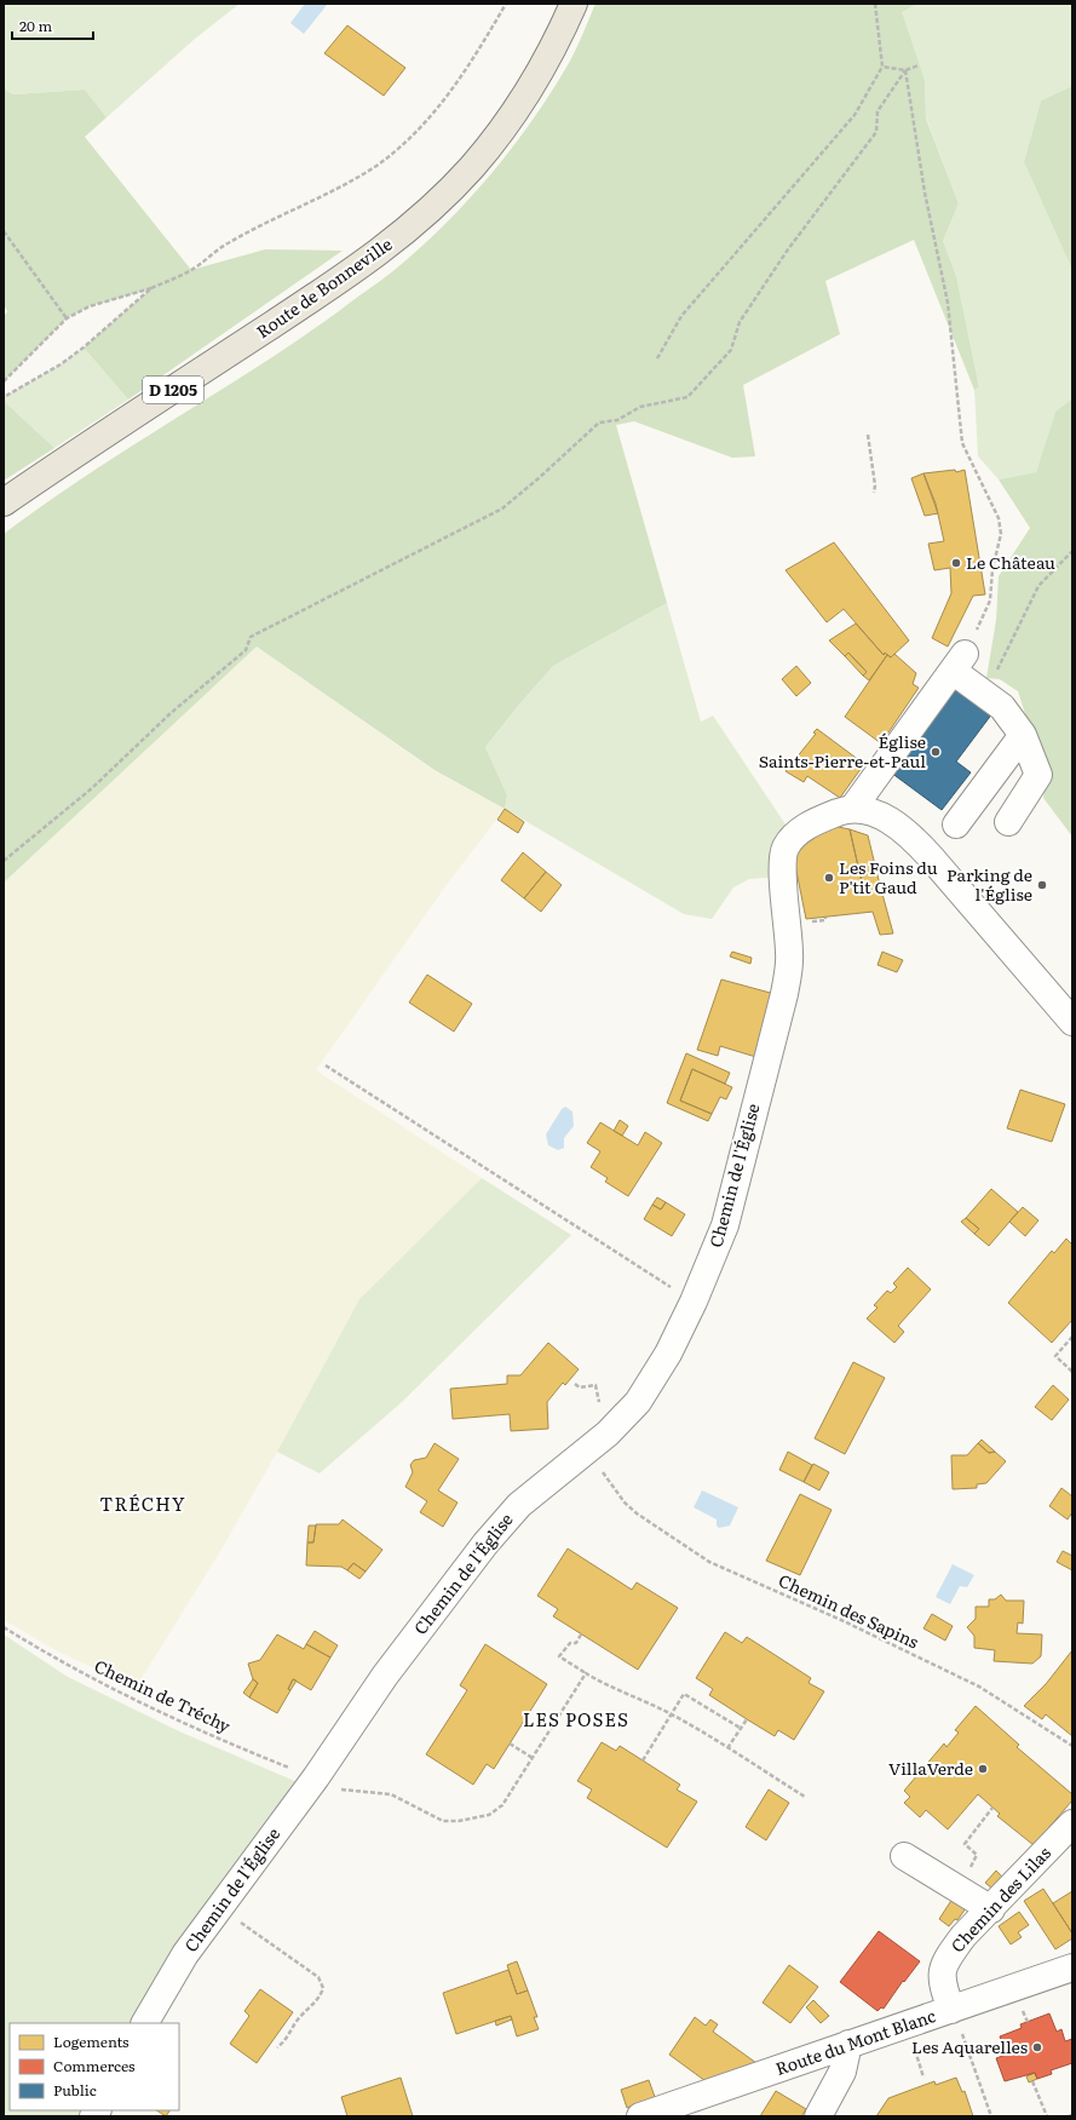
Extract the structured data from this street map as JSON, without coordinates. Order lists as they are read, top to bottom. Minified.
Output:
{"streets":{"main road":["Route de Bonneville","D 1205"],"street":["Chemin de l'Église","Chemin des Lilas","Route du Mont Blanc"],"path":["Chemin des Sapins","Chemin de Tréchy"]},"crossings":[["Chemin de l'Église","Chemin de Tréchy"],["Chemin des Lilas","Route du Mont Blanc"]],"districts":["TRÉCHY","LES POSES"],"places":["Le Château","Église Saints-Pierre-et-Paul","Les Foins du P'tit Gaud","Parking de l'Église","VillaVerde","Les Aquarelles"],"legend":["Logements","Commerces","Public"],"scale_bar":"20 m"}
